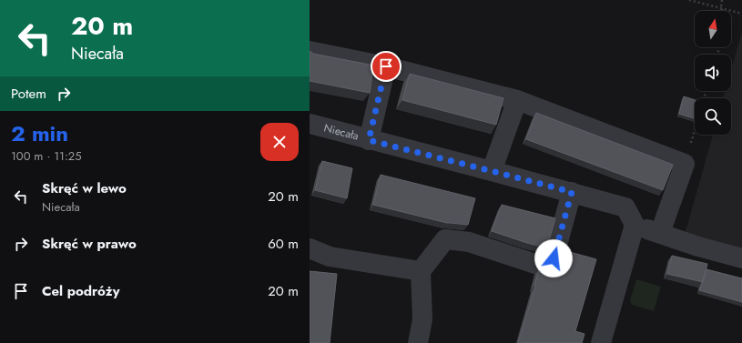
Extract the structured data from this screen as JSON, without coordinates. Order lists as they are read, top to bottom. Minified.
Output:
{"streets":{"street":["Niecała"]},"north":"top","page":{"turn":["20 m","Niecała"],"then":"Potem","heading":["2 min","100 m · 11:25"],"list":[{"name":"Skręć w lewo","note":"Niecała","value":"20 m"},{"name":"Skręć w prawo","value":"60 m"},{"name":"Cel podróży","value":"20 m"}]}}
